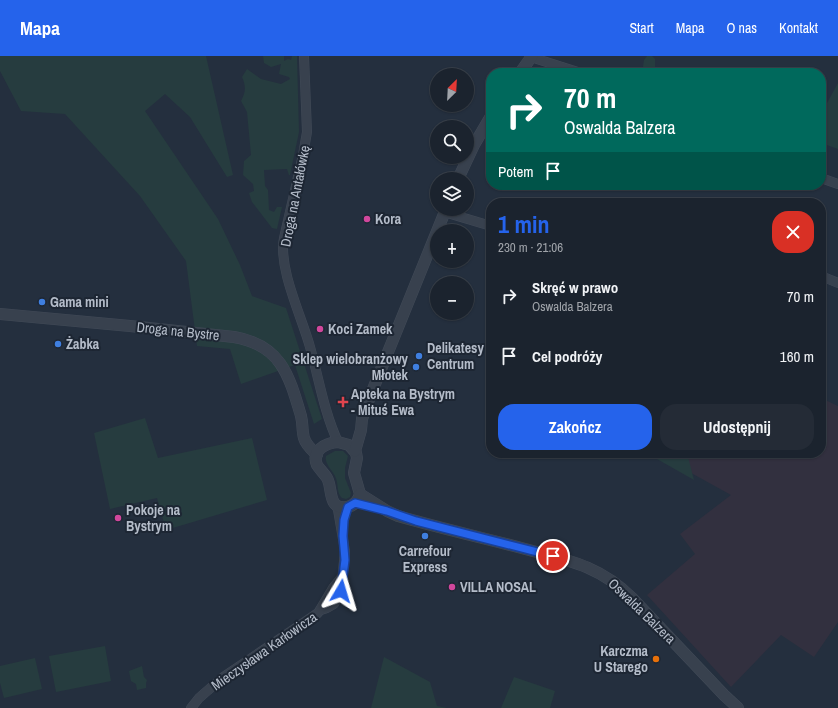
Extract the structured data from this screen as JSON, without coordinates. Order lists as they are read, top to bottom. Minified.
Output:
{"streets":{"street":["Droga na Antałówkę","Droga na Bystre","Oswalda Balzera","Mieczysława Karłowicza"]},"crossings":[["Droga na Antałówkę","Droga na Bystre"],["Droga na Bystre","Oswalda Balzera"],["Droga na Bystre","Mieczysława Karłowicza"],["Oswalda Balzera","Mieczysława Karłowicza"]],"places":{"other":["Kora","Gama mini","Koci Zamek","Żabka","Delikatesy Centrum","Sklep wielobranżowy Młotek","Pokoje na Bystrym","Carrefour Express","VILLA NOSAL","Karczma U Starego"],"health":["Apteka na Bystrym - Mituś Ewa"]},"north":"top right","page":{"header":"Mapa","nav":["Start","Mapa","O nas","Kontakt"],"map_buttons":["+","−"],"turn":["70 m","Oswalda Balzera"],"then":"Potem","heading":["1 min","230 m · 21:06"],"list":[{"name":"Skręć w prawo","note":"Oswalda Balzera","value":"70 m"},{"name":"Cel podróży","value":"160 m"}],"buttons":["Zakończ","Udostępnij"]}}
